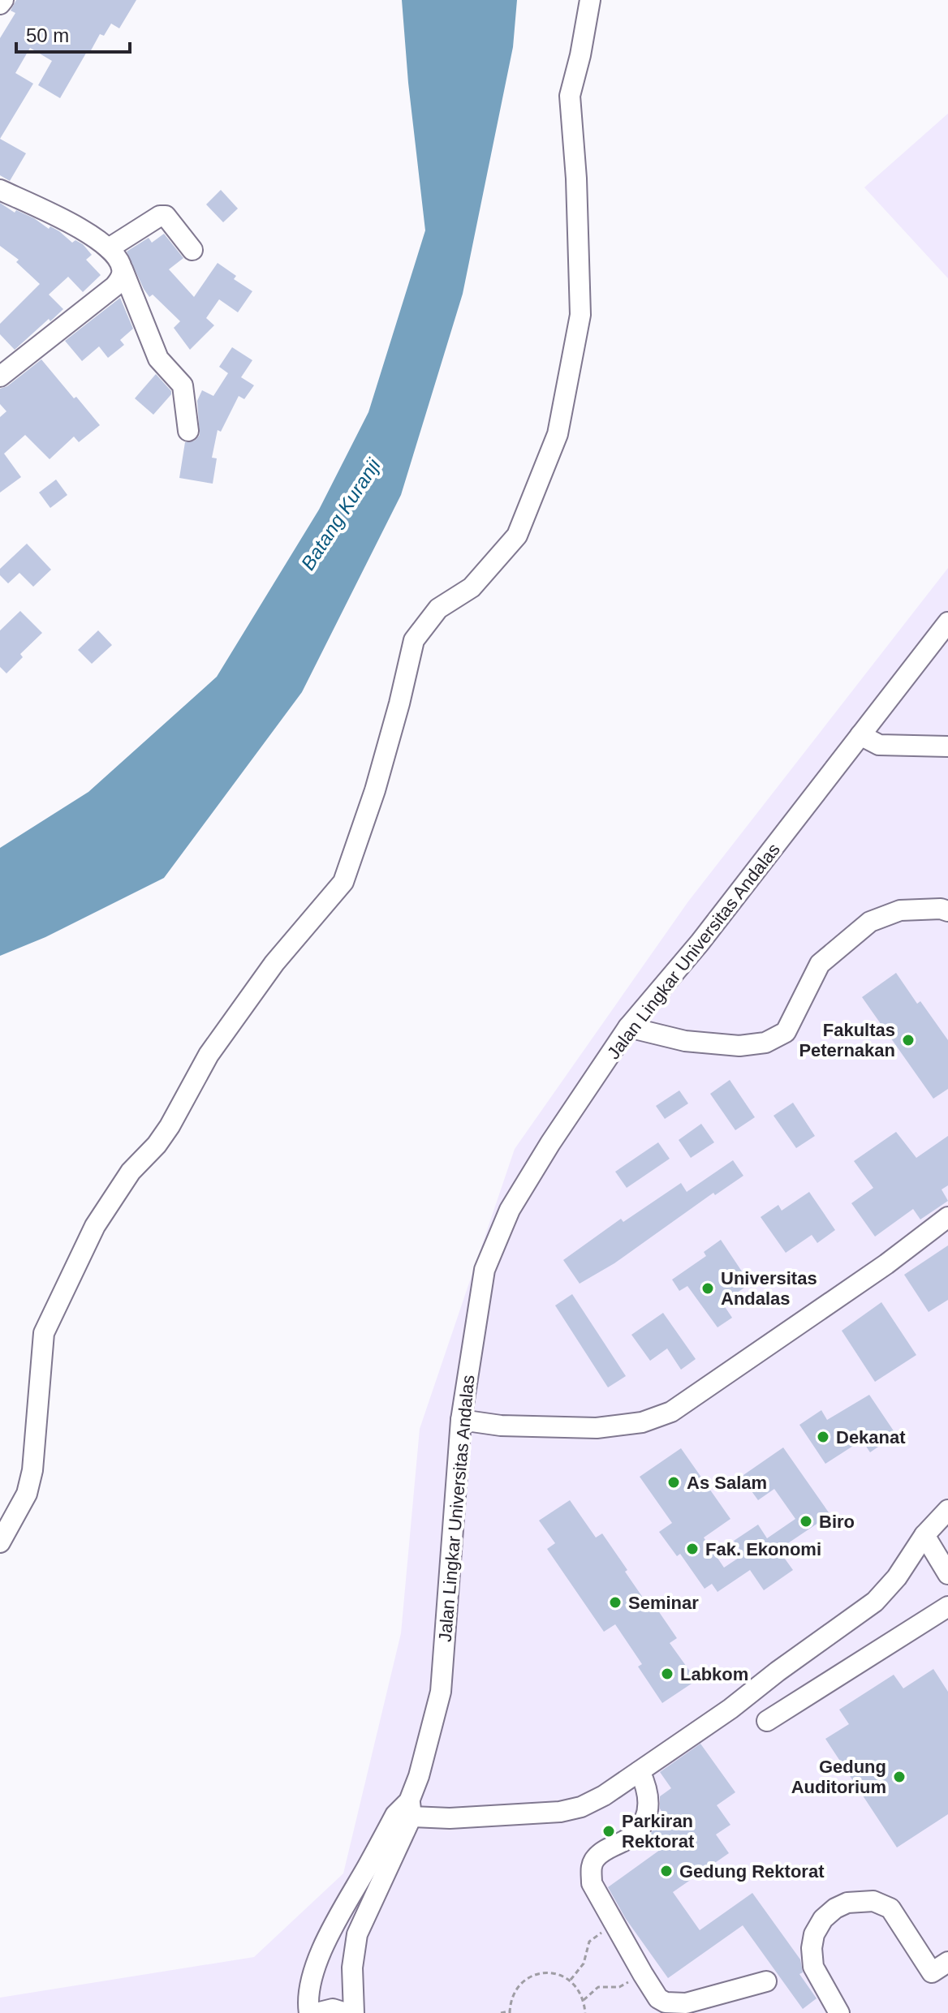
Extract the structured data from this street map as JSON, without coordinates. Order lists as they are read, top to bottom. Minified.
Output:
{"streets":{"street":["Jalan Lingkar Universitas Andalas"]},"water":["Batang Kuranji"],"places":["Fakultas Peternakan","Universitas Andalas","Dekanat","As Salam","Biro","Fak. Ekonomi","Seminar","Labkom","Gedung Auditorium","Parkiran Rektorat","Gedung Rektorat"],"scale_bar":"50 m"}
